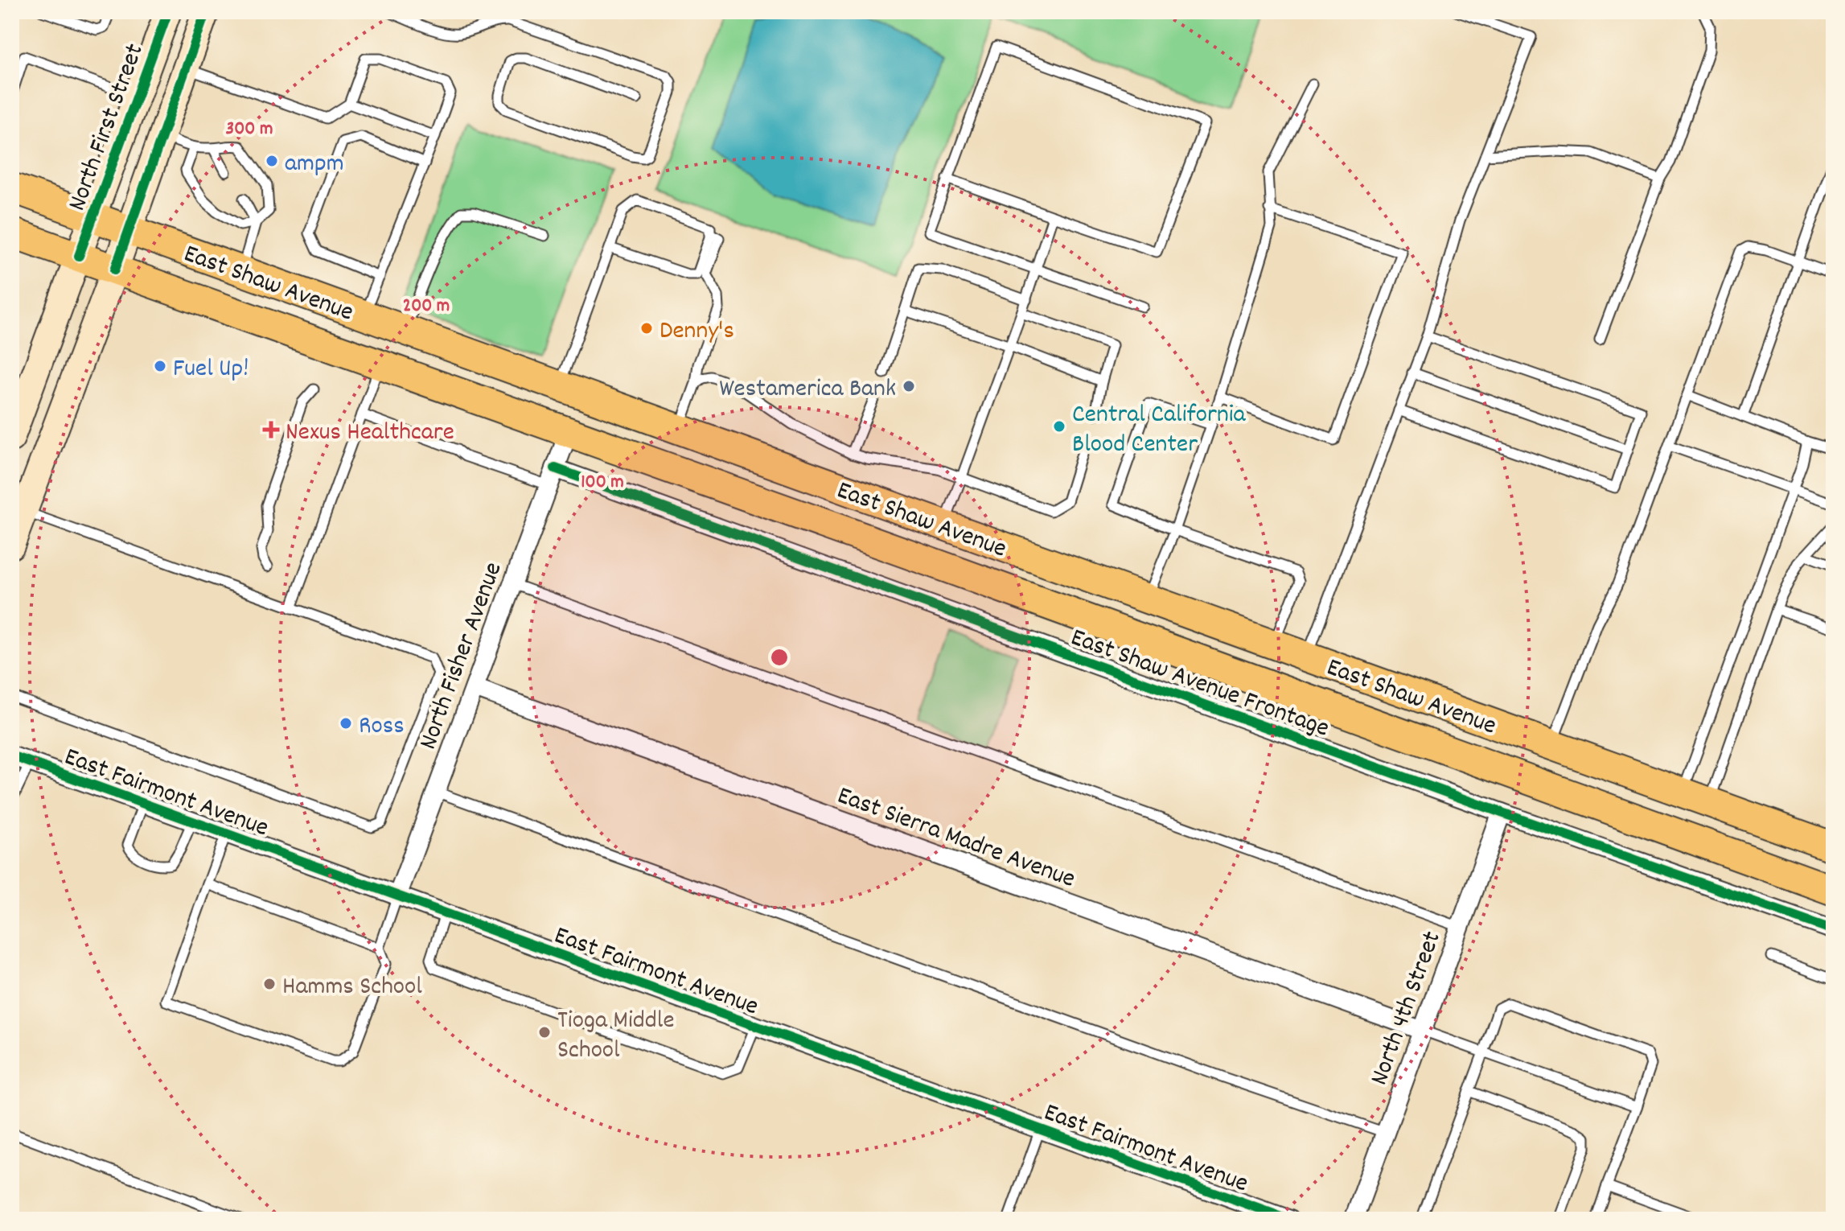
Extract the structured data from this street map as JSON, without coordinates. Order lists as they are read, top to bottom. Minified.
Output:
{"streets":{"main road":["North First Street","East Shaw Avenue"],"street":["North Fisher Avenue","East Shaw Avenue Frontage","East Fairmont Avenue","East Sierra Madre Avenue","North 4th Street"]},"crossings":[["North First Street","East Shaw Avenue"],["East Shaw Avenue","North Fisher Avenue"],["North Fisher Avenue","East Shaw Avenue Frontage"],["North Fisher Avenue","East Fairmont Avenue"],["North Fisher Avenue","East Sierra Madre Avenue"],["East Shaw Avenue Frontage","North 4th Street"],["East Sierra Madre Avenue","North 4th Street"]],"places":{"other":["ampm","Denny's","Fuel Up!","Westamerica Bank","Central California Blood Center","Ross","Hamms School","Tioga Middle School"],"health":["Nexus Healthcare"]},"rings":["300 m","200 m","100 m"]}
